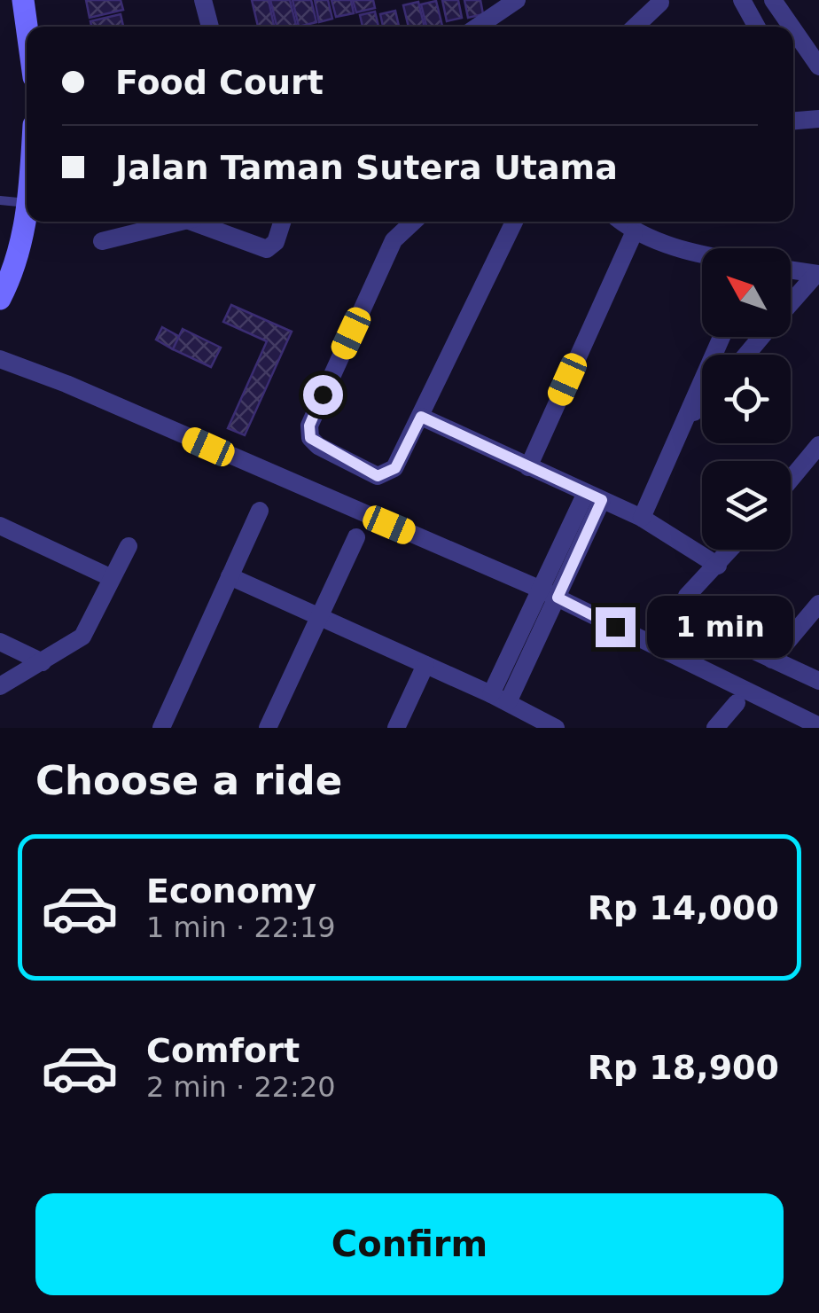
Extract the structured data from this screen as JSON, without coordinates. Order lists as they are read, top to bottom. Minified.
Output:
{"north":"top left","page":{"banner":["Food Court","Jalan Taman Sutera Utama"],"bubble":"1 min","heading":"Choose a ride","list":[{"name":"Economy","note":"1 min · 22:19","value":"Rp 14,000"},{"name":"Comfort","note":"2 min · 22:20","value":"Rp 18,900"}],"buttons":"Confirm"}}
